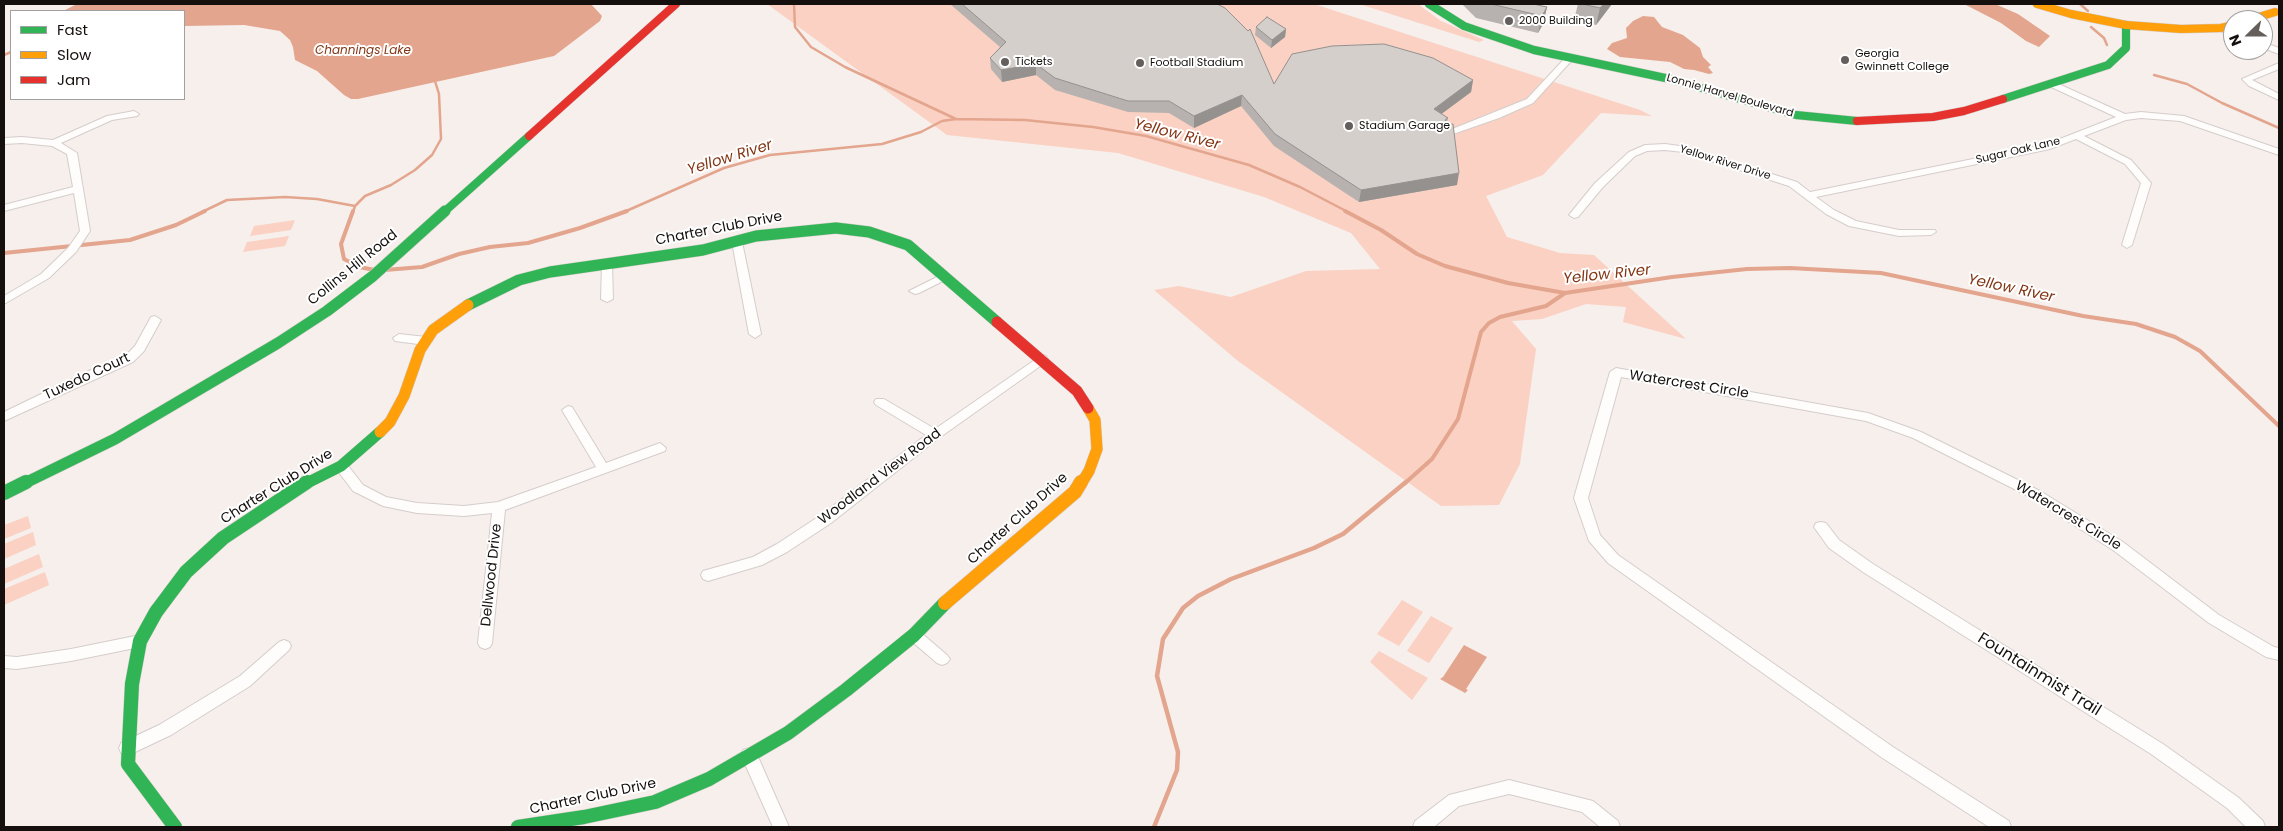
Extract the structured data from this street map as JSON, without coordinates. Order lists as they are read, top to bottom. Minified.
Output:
{"streets":{"street":["Lonnie Harvel Boulevard","Sugar Oak Lane","Yellow River Drive","Charter Club Drive","Collins Hill Road","Tuxedo Court","Watercrest Circle","Woodland View Road","Dellwood Drive","Fountainmist Trail"]},"crossings":[["Sugar Oak Lane","Yellow River Drive"],["Charter Club Drive","Woodland View Road"]],"water":["Channings Lake","Yellow River"],"places":["2000 Building","Georgia Gwinnett College","Tickets","Football Stadium","Stadium Garage"],"legend":["Fast","Slow","Jam"],"north":"left"}
